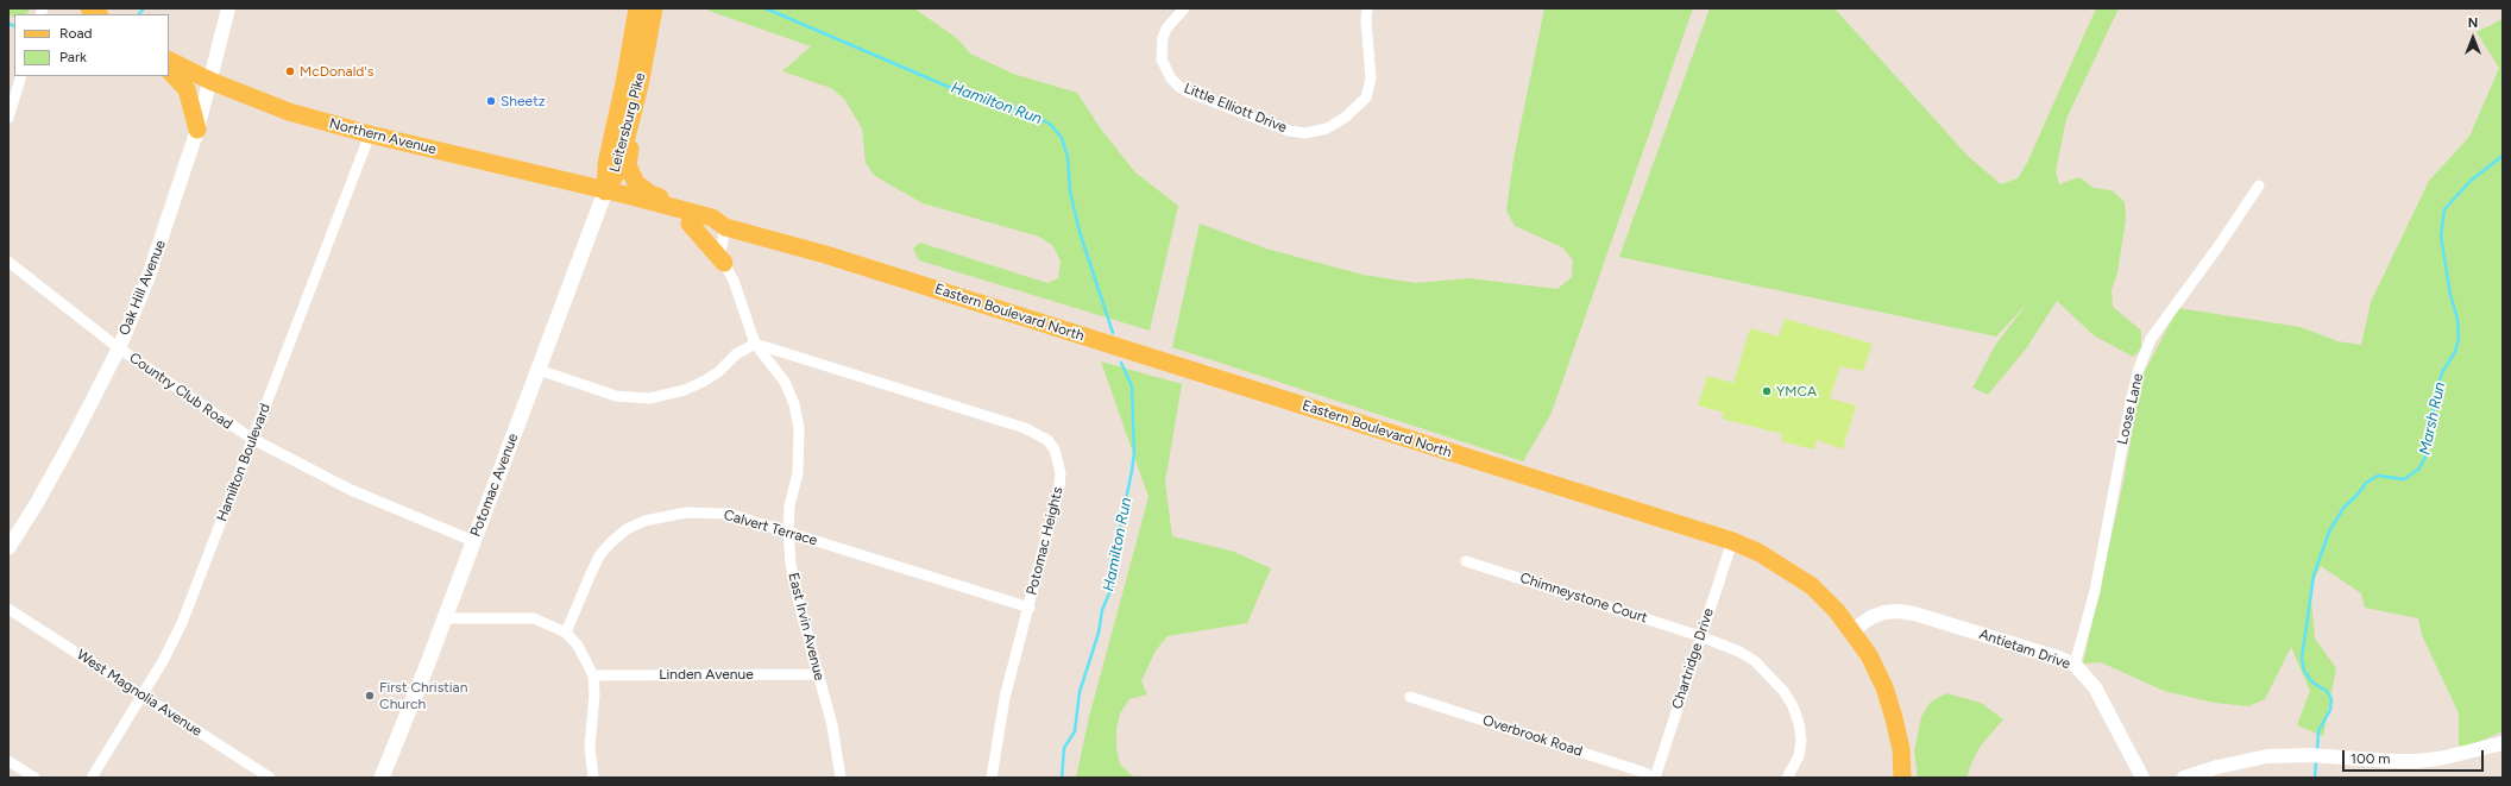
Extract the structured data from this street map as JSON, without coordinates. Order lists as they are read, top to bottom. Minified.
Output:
{"streets":{"main road":["Leitersburg Pike","Northern Avenue","Eastern Boulevard North","Potomac Avenue"],"street":["Little Elliott Drive","Oak Hill Avenue","Country Club Road","Loose Lane","Hamilton Boulevard","Calvert Terrace","Potomac Heights","Chimneystone Court","East Irvin Avenue","Antietam Drive","Chartridge Drive","Linden Avenue","West Magnolia Avenue","Overbrook Road"]},"crossings":[["Leitersburg Pike","Northern Avenue"],["Leitersburg Pike","Eastern Boulevard North"],["Leitersburg Pike","Potomac Avenue"],["Northern Avenue","Oak Hill Avenue"],["Northern Avenue","Eastern Boulevard North"],["Northern Avenue","Hamilton Boulevard"],["Northern Avenue","Potomac Avenue"],["Oak Hill Avenue","Country Club Road"],["Eastern Boulevard North","Potomac Avenue"],["Eastern Boulevard North","Antietam Drive"],["Eastern Boulevard North","Chartridge Drive"],["Country Club Road","Hamilton Boulevard"],["Country Club Road","Potomac Avenue"],["Loose Lane","Antietam Drive"],["Hamilton Boulevard","West Magnolia Avenue"],["Calvert Terrace","Potomac Heights"],["Calvert Terrace","East Irvin Avenue"],["Potomac Heights","East Irvin Avenue"],["Chimneystone Court","Chartridge Drive"],["East Irvin Avenue","Linden Avenue"],["Chartridge Drive","Overbrook Road"]],"water":["Hamilton Run","Marsh Run"],"places":["McDonald's","Sheetz","YMCA","First Christian Church"],"legend":["Road","Park"],"scale_bar":"100 m","north":"top"}
